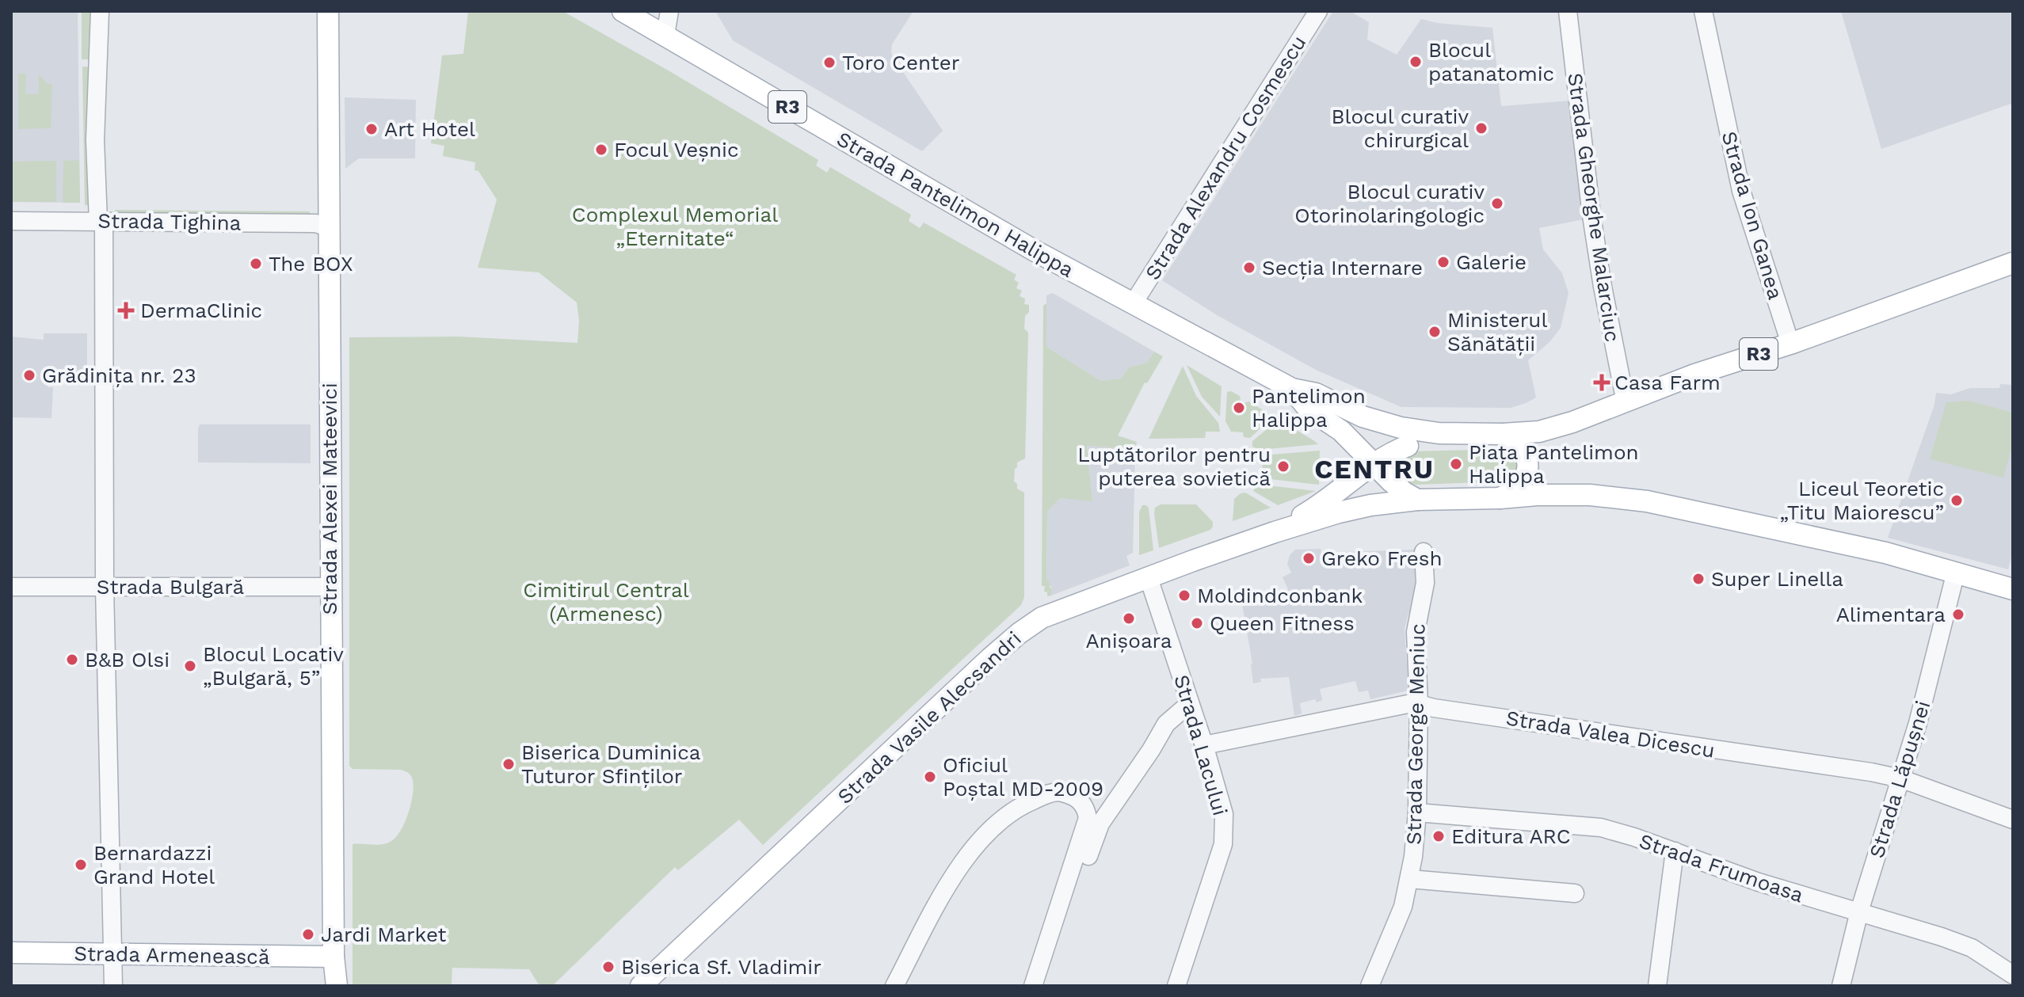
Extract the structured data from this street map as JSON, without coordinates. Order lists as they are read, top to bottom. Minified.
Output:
{"streets":{"main road":["R3","Strada Pantelimon Halippa","Strada Alexei Mateevici","Strada Vasile Alecsandri","Strada Armenească"],"street":["Strada Alexandru Cosmescu","Strada Gheorghe Malarciuc","Strada Ion Ganea","Strada Tighina","Strada Bulgară","Strada George Meniuc","Strada Valea Dicescu","Strada Lacului","Strada Lăpușnei","Strada Frumoasa"]},"crossings":[["R3","Strada Pantelimon Halippa"],["R3","Strada Gheorghe Malarciuc"],["R3","Strada Ion Ganea"],["Strada Alexandru Cosmescu","Strada Pantelimon Halippa"],["Strada Pantelimon Halippa","Strada Vasile Alecsandri"],["Strada Tighina","Strada Alexei Mateevici"],["Strada Alexei Mateevici","Strada Bulgară"],["Strada Alexei Mateevici","Strada Armenească"],["Strada Vasile Alecsandri","Strada Lacului"],["Strada George Meniuc","Strada Valea Dicescu"],["Strada George Meniuc","Strada Frumoasa"],["Strada Valea Dicescu","Strada Lacului"],["Strada Valea Dicescu","Strada Lăpușnei"],["Strada Lăpușnei","Strada Frumoasa"]],"districts":["CENTRU"],"parks":["Complexul Memorial „Eternitate“","Cimitirul Central (Armenesc)"],"places":{"other":["Blocul patanatomic","Toro Center","Blocul curativ chirurgical","Art Hotel","Focul Veșnic","Blocul curativ Otorinolaringologic","Galerie","The BOX","Secția Internare","Ministerul Sănătății","Grădinița nr. 23","Pantelimon Halippa","Piața Pantelimon Halippa","Luptătorilor pentru puterea sovietică","Liceul Teoretic „Titu Maiorescu”","Greko Fresh","Super Linella","Moldindconbank","Alimentara","Anișoara","Queen Fitness","B&B Olsi","Blocul Locativ „Bulgară, 5”","Biserica Duminica Tuturor Sfinților","Oficiul Poștal MD-2009","Editura ARC","Bernardazzi Grand Hotel","Jardi Market","Biserica Sf. Vladimir"],"health":["DermaClinic","Casa Farm"]}}
